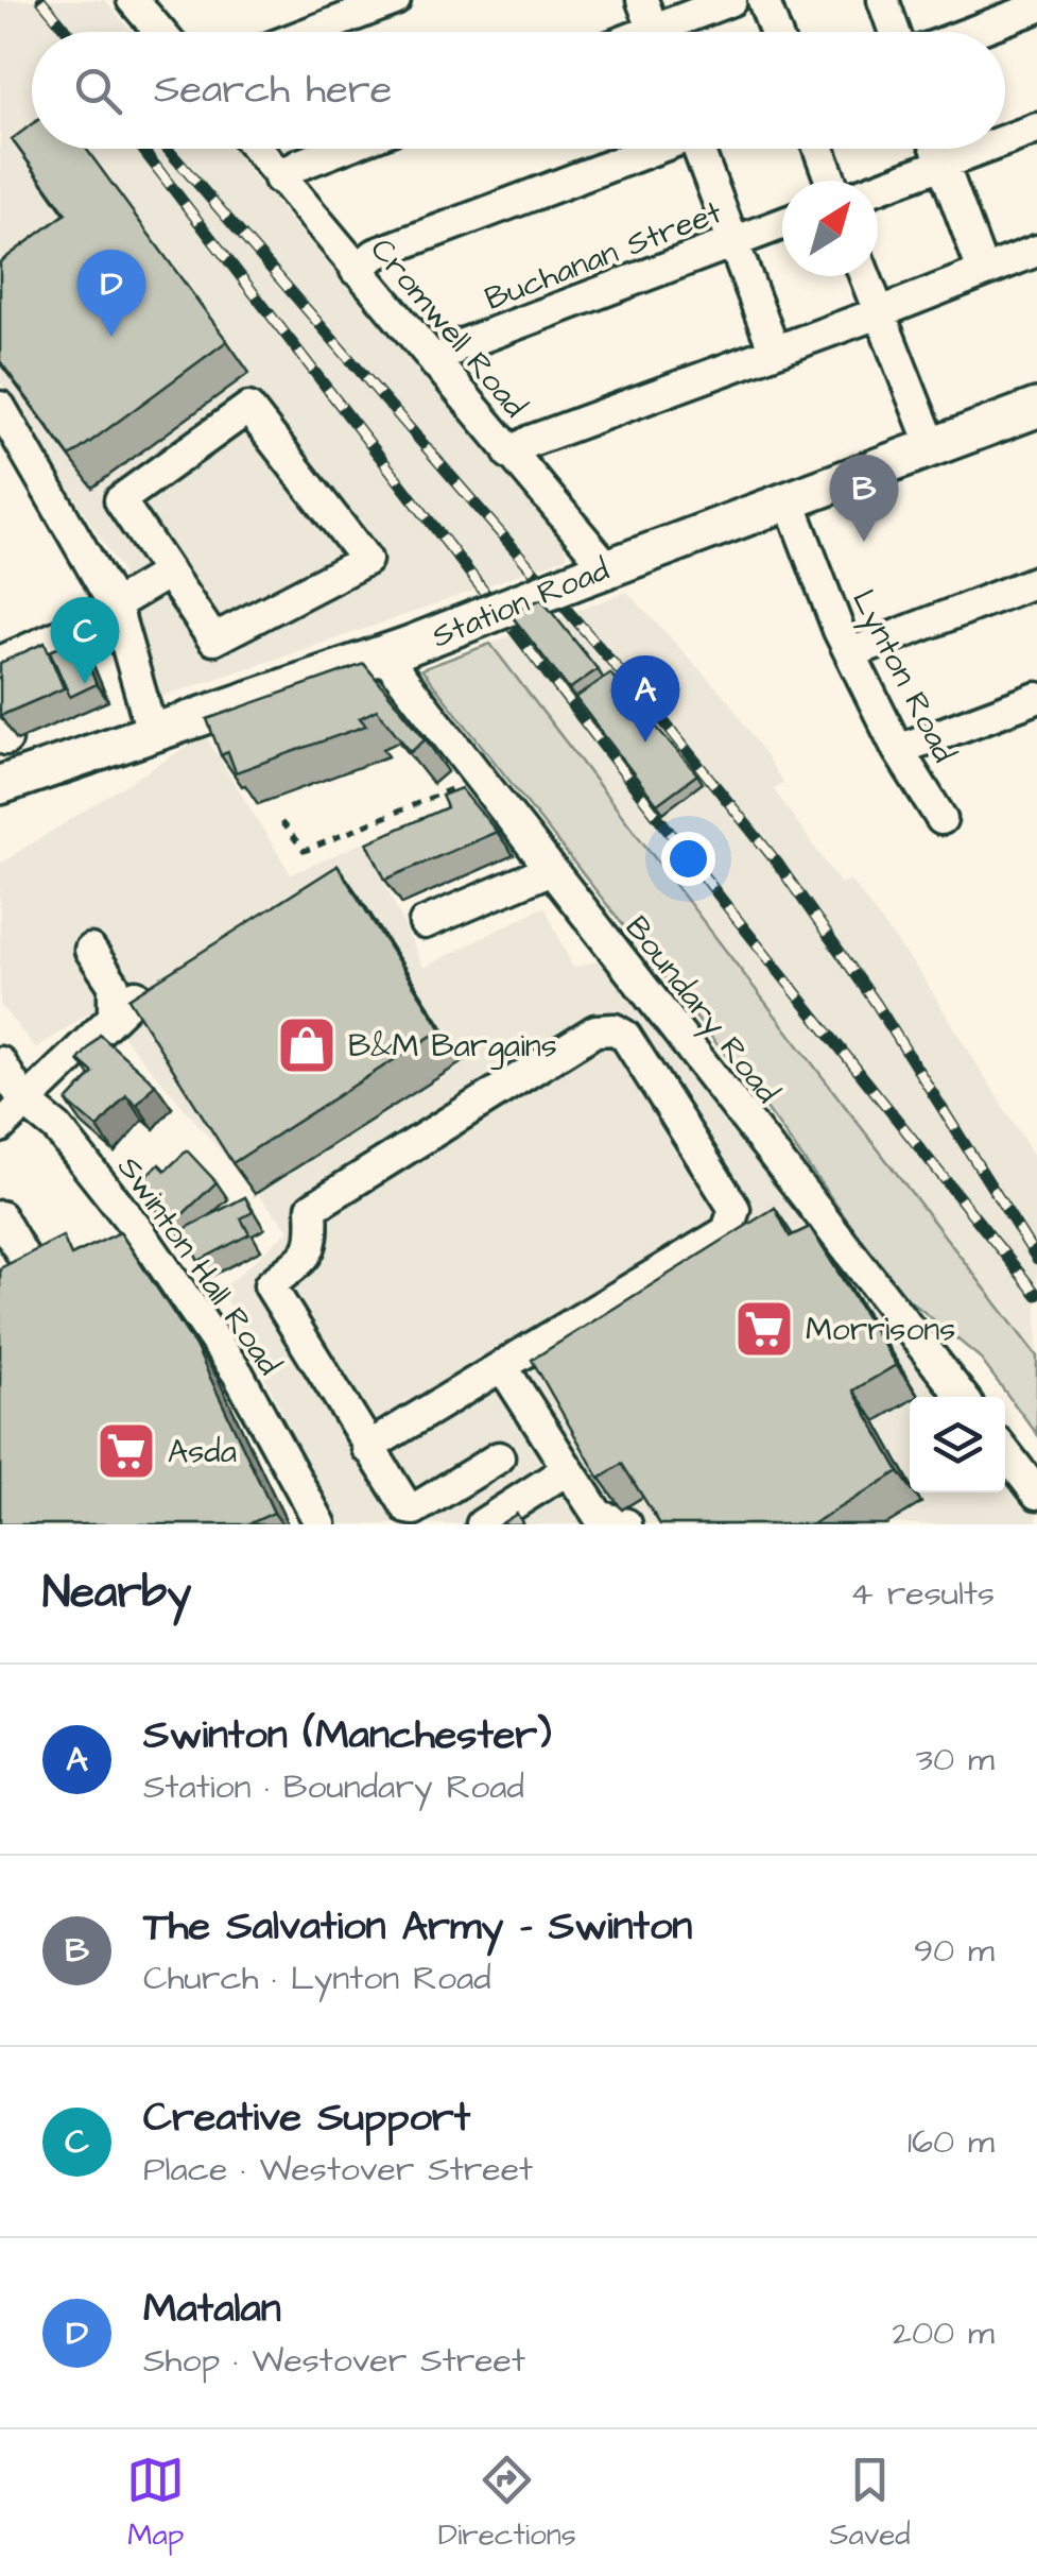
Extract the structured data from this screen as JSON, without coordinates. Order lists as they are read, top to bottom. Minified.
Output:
{"streets":{"main road":["Station Road"],"street":["Buchanan Street","Cromwell Road","Lynton Road","Boundary Road","Swinton Hall Road"]},"crossings":[["Buchanan Street","Cromwell Road"],["Cromwell Road","Station Road"],["Station Road","Lynton Road"],["Station Road","Boundary Road"]],"places":{"shop":["B&M Bargains"],"supermarket":["Morrisons","Asda"]},"north":"top right","page":{"search":"Search here","pins":["D","B","C","A"],"heading":["Nearby","4 results"],"list":[{"mark":"A","name":"Swinton (Manchester)","note":"Station · Boundary Road","value":"30 m"},{"mark":"B","name":"The Salvation Army - Swinton","note":"Church · Lynton Road","value":"90 m"},{"mark":"C","name":"Creative Support","note":"Place · Westover Street","value":"160 m"},{"mark":"D","name":"Matalan","note":"Shop · Westover Street","value":"200 m"}],"nav":["Map","Directions","Saved"]}}
